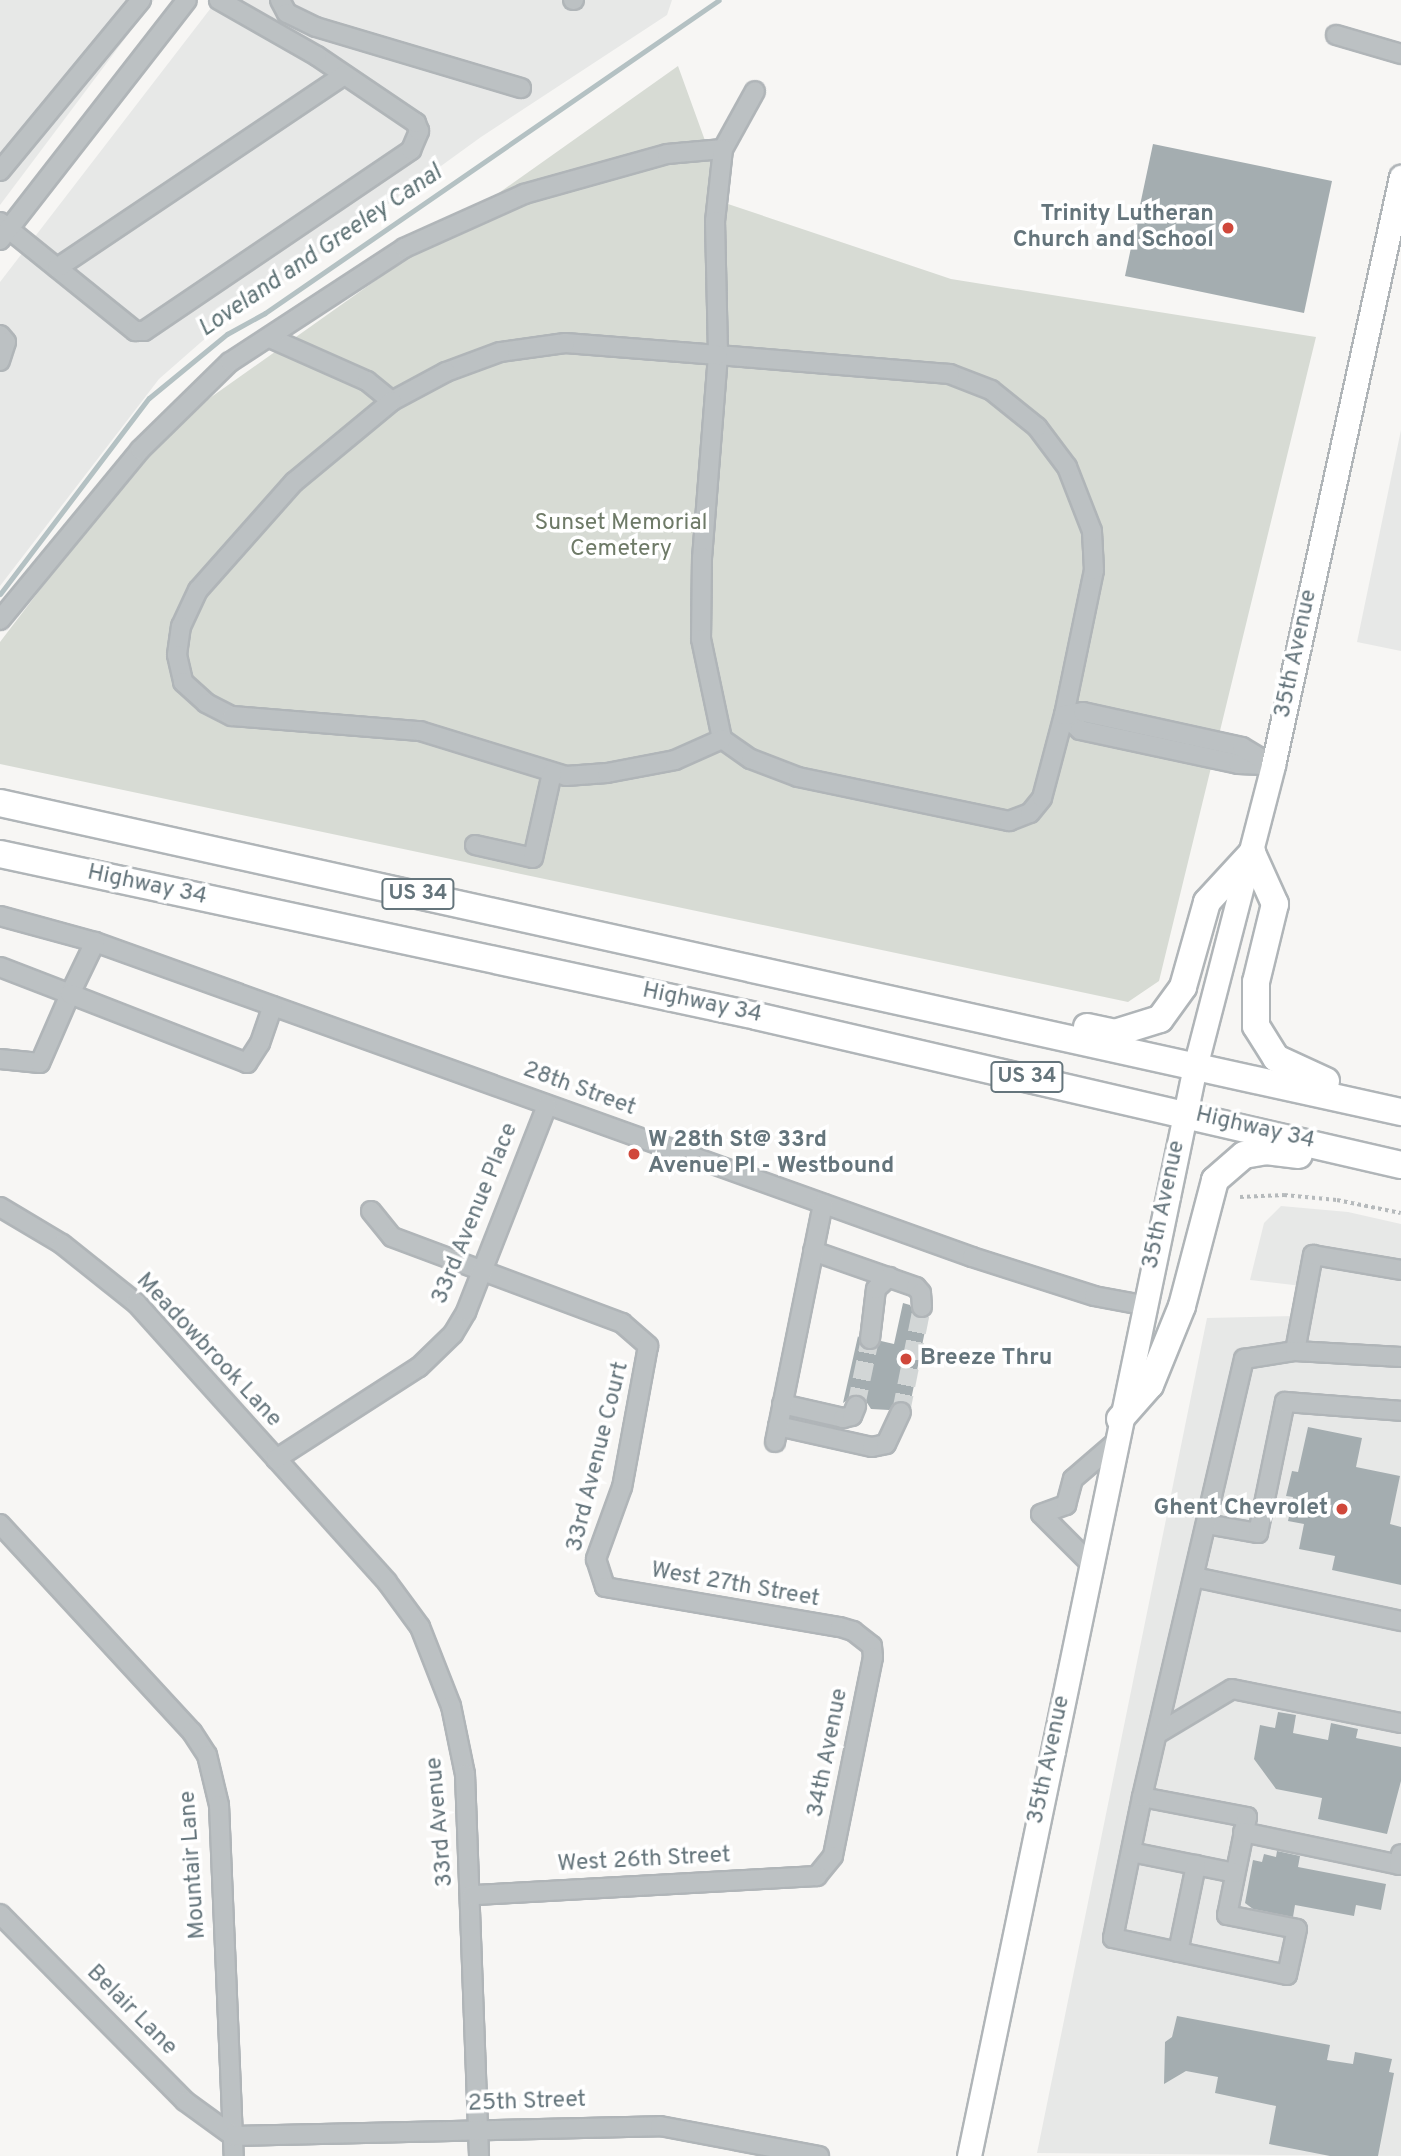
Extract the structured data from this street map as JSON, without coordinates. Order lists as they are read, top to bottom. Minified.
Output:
{"streets":{"highway":["Highway 34","US 34"],"main road":["35th Avenue"],"street":["28th Street","33rd Avenue Place","Meadowbrook Lane","33rd Avenue Court","West 27th Street","34th Avenue","33rd Avenue","West 26th Street","Mountair Lane","Belair Lane","25th Street"]},"crossings":[["35th Avenue","Highway 34"],["35th Avenue","28th Street"],["28th Street","33rd Avenue Place"],["33rd Avenue Place","Meadowbrook Lane"],["33rd Avenue Place","33rd Avenue Court"],["33rd Avenue Place","33rd Avenue"],["Meadowbrook Lane","33rd Avenue"],["33rd Avenue Court","West 27th Street"],["West 27th Street","34th Avenue"],["34th Avenue","West 26th Street"],["33rd Avenue","West 26th Street"],["33rd Avenue","25th Street"],["Mountair Lane","Belair Lane"],["Mountair Lane","25th Street"],["Belair Lane","25th Street"]],"water":["Loveland and Greeley Canal"],"parks":["Sunset Memorial Cemetery"],"places":["Trinity Lutheran Church and School","W 28th St@ 33rd Avenue Pl - Westbound","Breeze Thru","Ghent Chevrolet"]}
